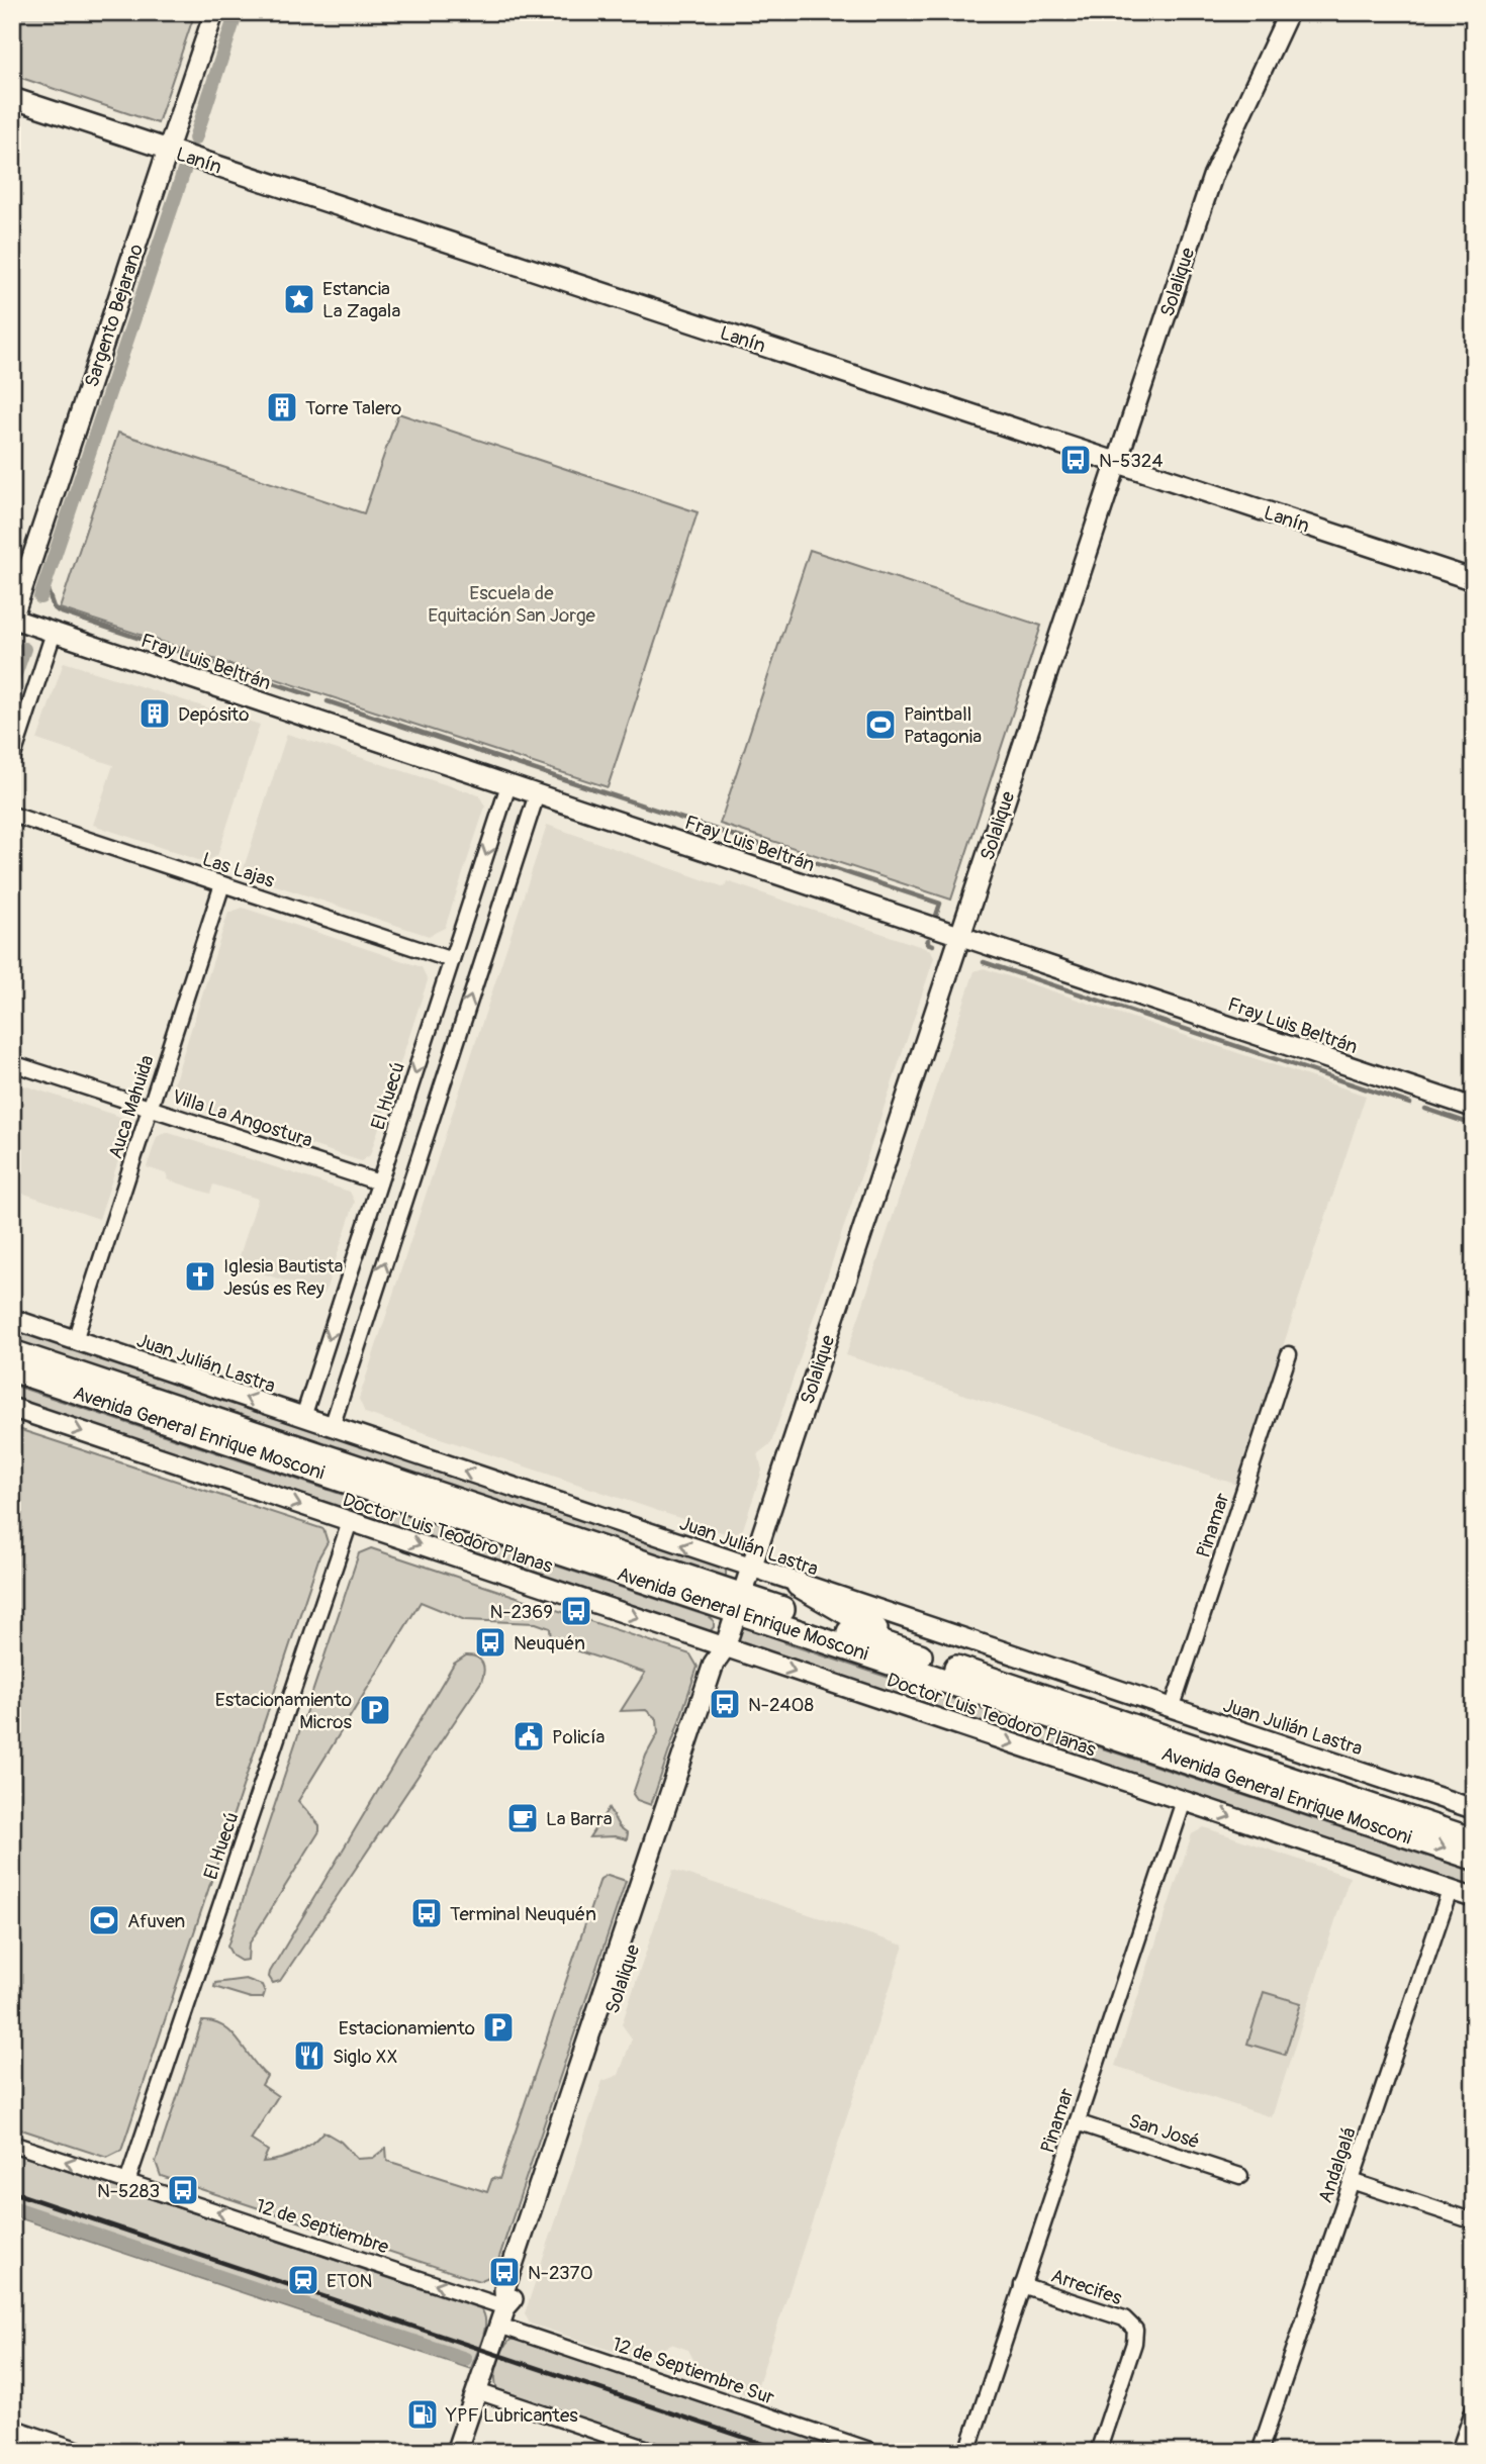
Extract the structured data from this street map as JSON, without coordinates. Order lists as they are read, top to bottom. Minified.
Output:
{"streets":{"highway":["Avenida General Enrique Mosconi"],"main road":["Lanín","Solalique","Sargento Bejarano"],"street":["Fray Luis Beltrán","Las Lajas","El Huecú","Auca Mahuida","Villa La Angostura","Juan Julián Lastra","Pinamar","Doctor Luis Teodoro Planas","San José","Andalgalá","12 de Septiembre","Arrecifes","12 de Septiembre Sur"]},"crossings":[["Lanín","Solalique"],["Lanín","Sargento Bejarano"],["Solalique","Fray Luis Beltrán"],["Solalique","Juan Julián Lastra"],["Solalique","Avenida General Enrique Mosconi"],["Solalique","Doctor Luis Teodoro Planas"],["Solalique","12 de Septiembre"],["Solalique","12 de Septiembre Sur"],["Sargento Bejarano","Fray Luis Beltrán"],["Fray Luis Beltrán","El Huecú"],["Las Lajas","El Huecú"],["Las Lajas","Auca Mahuida"],["El Huecú","Villa La Angostura"],["El Huecú","Juan Julián Lastra"],["El Huecú","Doctor Luis Teodoro Planas"],["El Huecú","12 de Septiembre"],["Auca Mahuida","Villa La Angostura"],["Auca Mahuida","Juan Julián Lastra"],["Juan Julián Lastra","Pinamar"],["Pinamar","Doctor Luis Teodoro Planas"],["Pinamar","San José"],["Pinamar","Arrecifes"],["Doctor Luis Teodoro Planas","Andalgalá"],["12 de Septiembre","12 de Septiembre Sur"]],"one_way":["Juan Julián Lastra","Doctor Luis Teodoro Planas","12 de Septiembre"],"parks":["Escuela de Equitación San Jorge"],"places":{"place":["Estancia La Zagala"],"building":["Torre Talero","Depósito"],"bus stop":["N-5324","N-2369","Neuquén","N-2408","Terminal Neuquén","N-5283","N-2370"],"sports":["Paintball Patagonia","Afuven"],"church":["Iglesia Bautista Jesús es Rey"],"parking":["Estacionamiento Micros","Estacionamiento"],"public building":["Policía"],"cafe":["La Barra"],"restaurant":["Siglo XX"],"station":["ETON"],"fuel station":["YPF Lubricantes"]}}
